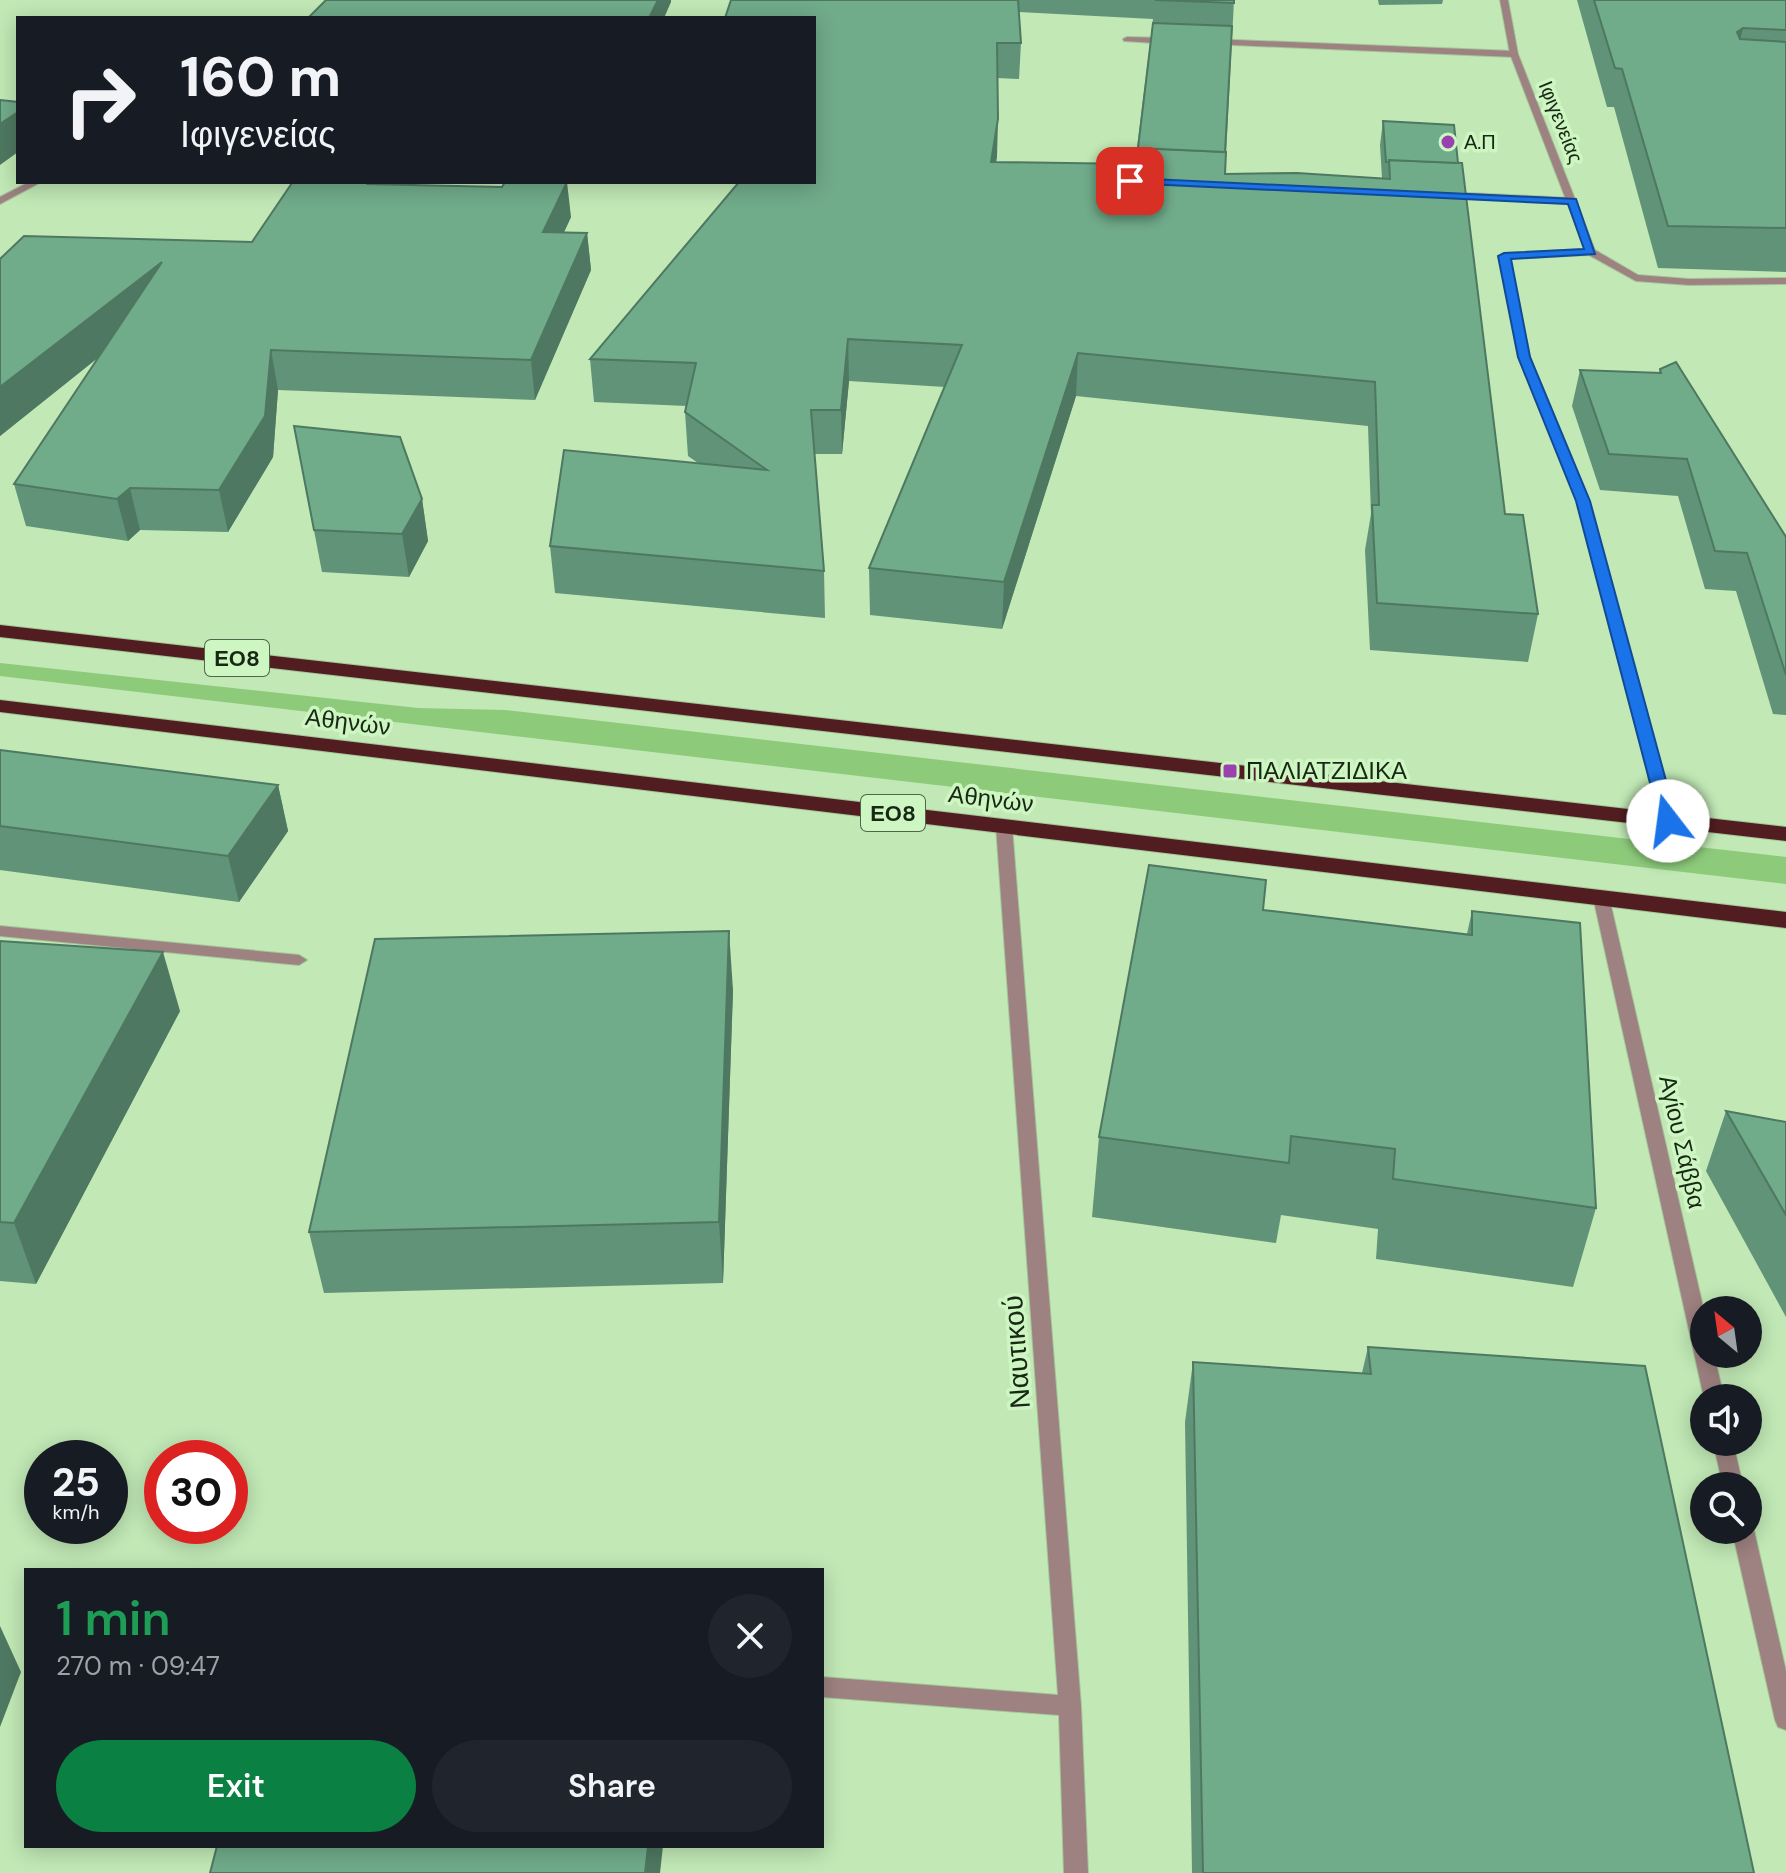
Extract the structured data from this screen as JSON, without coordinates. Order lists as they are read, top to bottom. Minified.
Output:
{"streets":{"highway":["ΕΟ8","Αθηνών"],"street":["Ιφιγενείας","Αγίου Σάββα","Ναυτικού"]},"crossings":[["Αθηνών","Αγίου Σάββα"],["Αθηνών","Ναυτικού"]],"places":{"other":["Α.Π"],"transit":["ΠΑΛΙΑΤΖΙΔΙΚΑ"]},"north":"top left","page":{"turn":["160 m","Ιφιγενείας"],"speed":"25 km/h","limit":"30","heading":["1 min","270 m · 09:47"],"buttons":["Exit","Share"]}}
